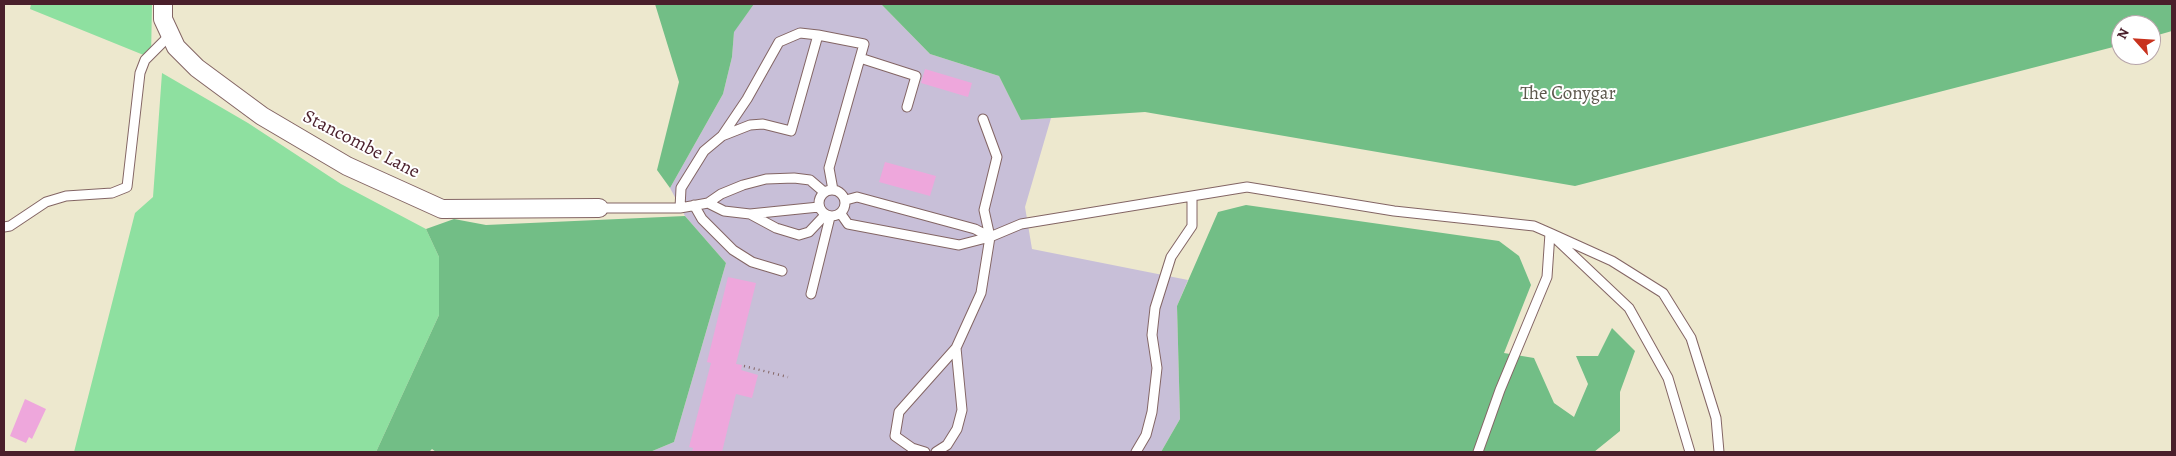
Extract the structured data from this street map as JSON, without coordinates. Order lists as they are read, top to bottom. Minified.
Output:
{"streets":{"street":["Stancombe Lane"]},"parks":["The Conygar"],"north":"top left"}
